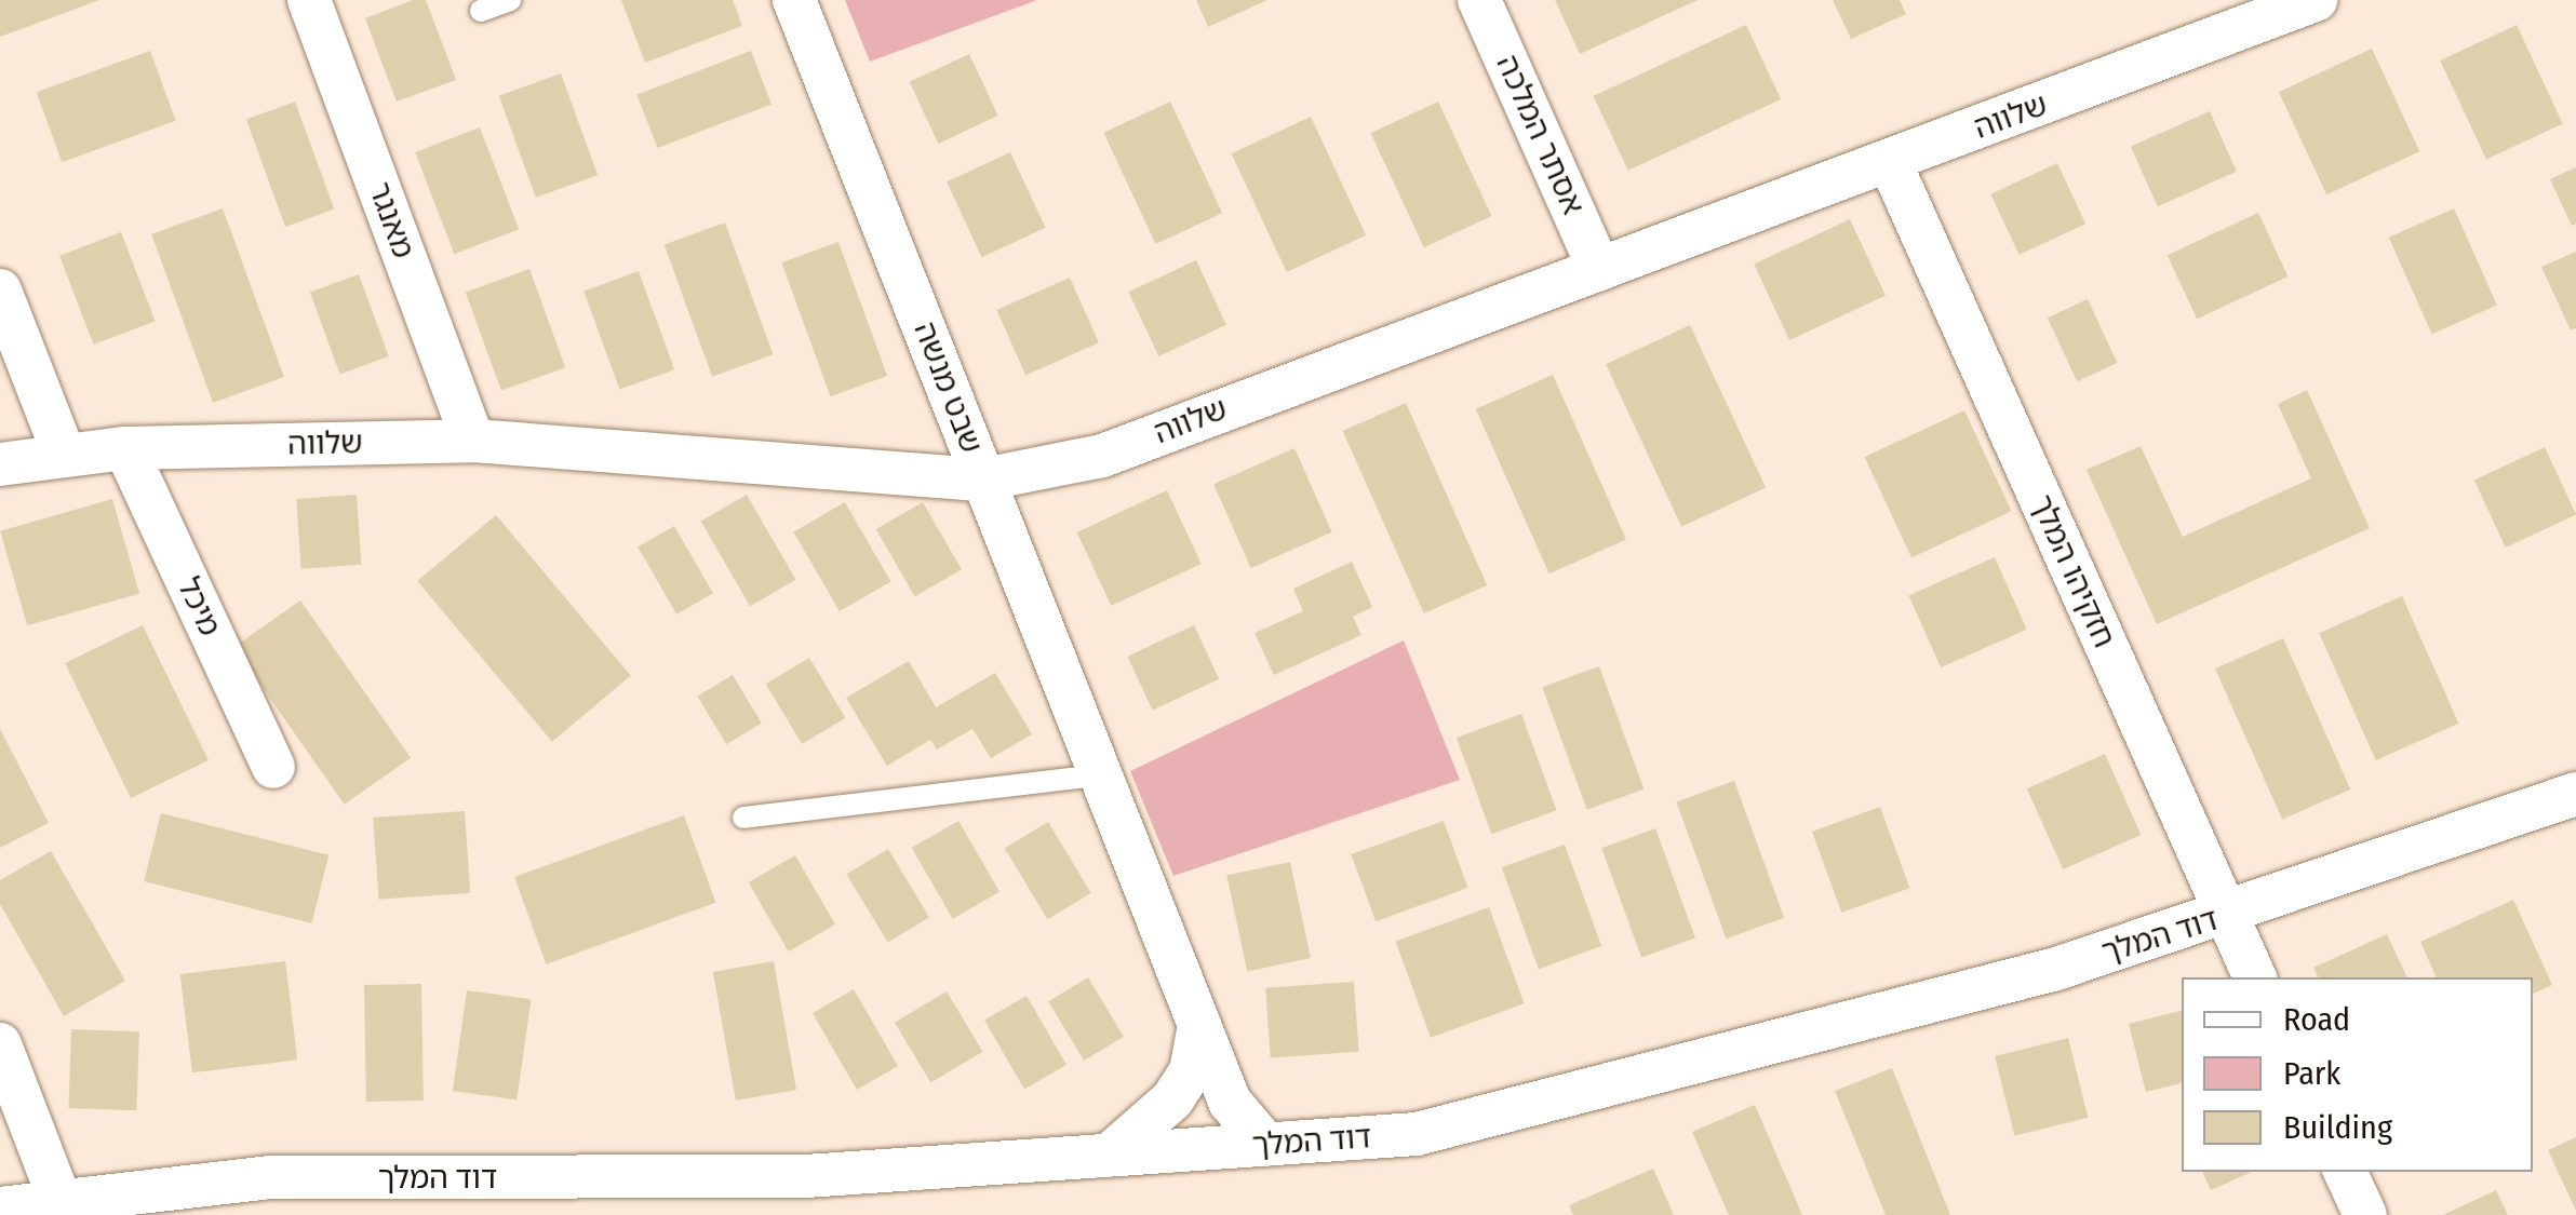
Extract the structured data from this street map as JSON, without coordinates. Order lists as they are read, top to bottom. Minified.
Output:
{"streets":{"street":["שלווה","אסתר המלכה","מאנגר","שבט מנשה","חזקיהו המלך","מיכל","דוד המלך"]},"crossings":[["שלווה","אסתר המלכה"],["שלווה","מאנגר"],["שלווה","שבט מנשה"],["שלווה","חזקיהו המלך"],["שלווה","מיכל"],["שבט מנשה","דוד המלך"],["חזקיהו המלך","דוד המלך"]],"legend":["Road","Park","Building"]}
